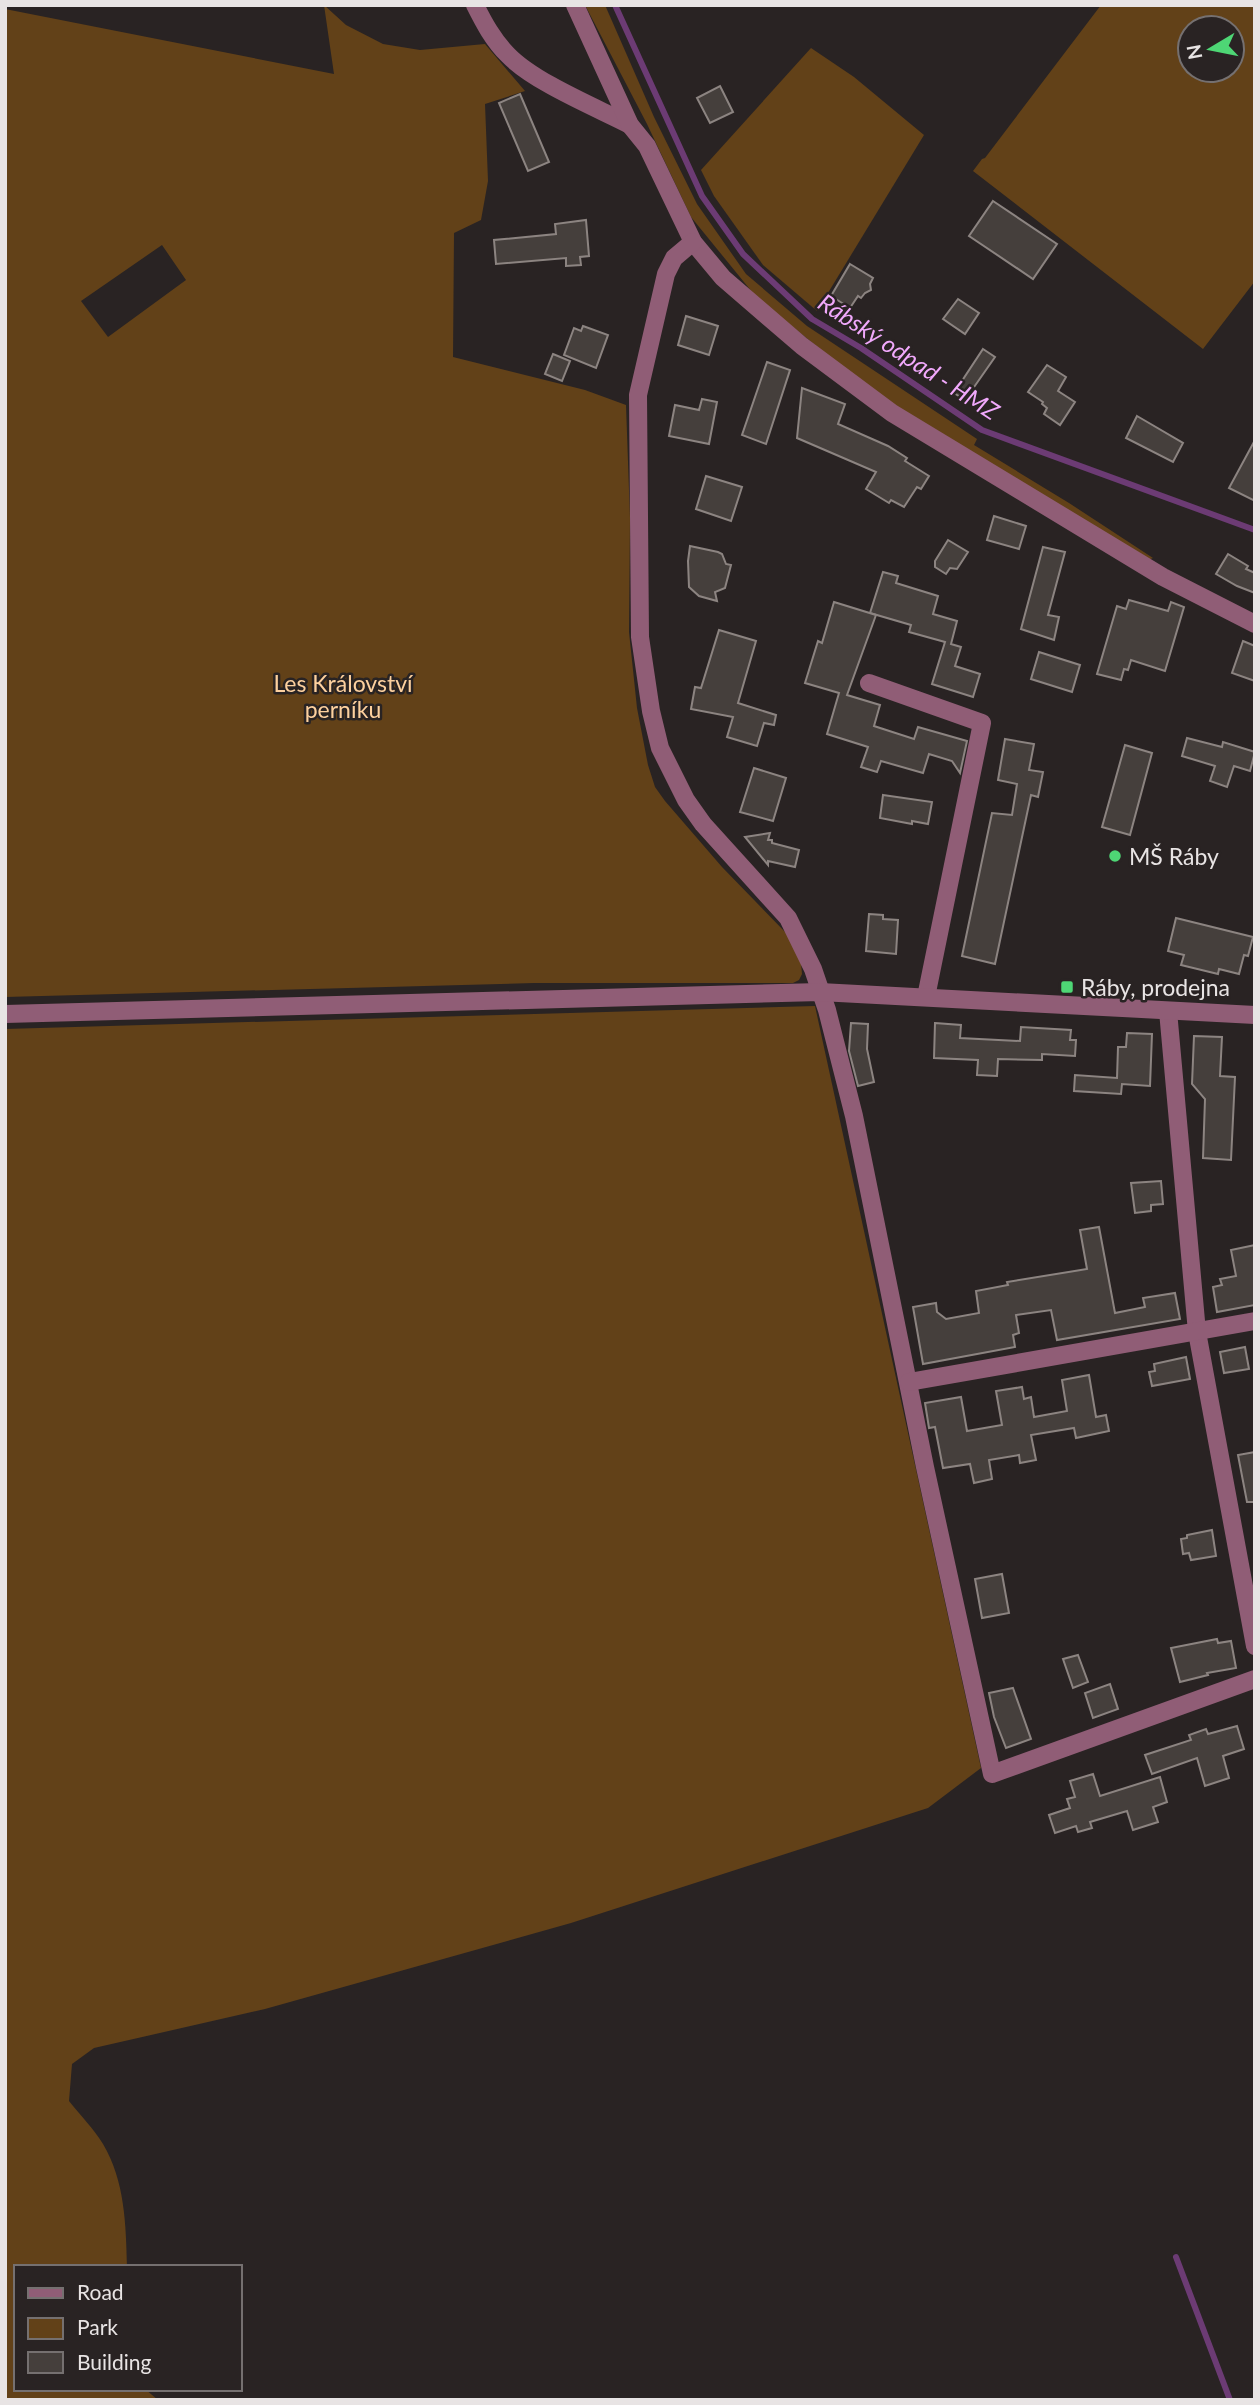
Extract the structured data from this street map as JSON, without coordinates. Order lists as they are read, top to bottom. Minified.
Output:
{"water":["Rábský odpad - HMZ"],"parks":["Les Království perníku"],"places":{"other":["MŠ Ráby"],"transit":["Ráby, prodejna"]},"legend":["Road","Park","Building"],"north":"left"}
